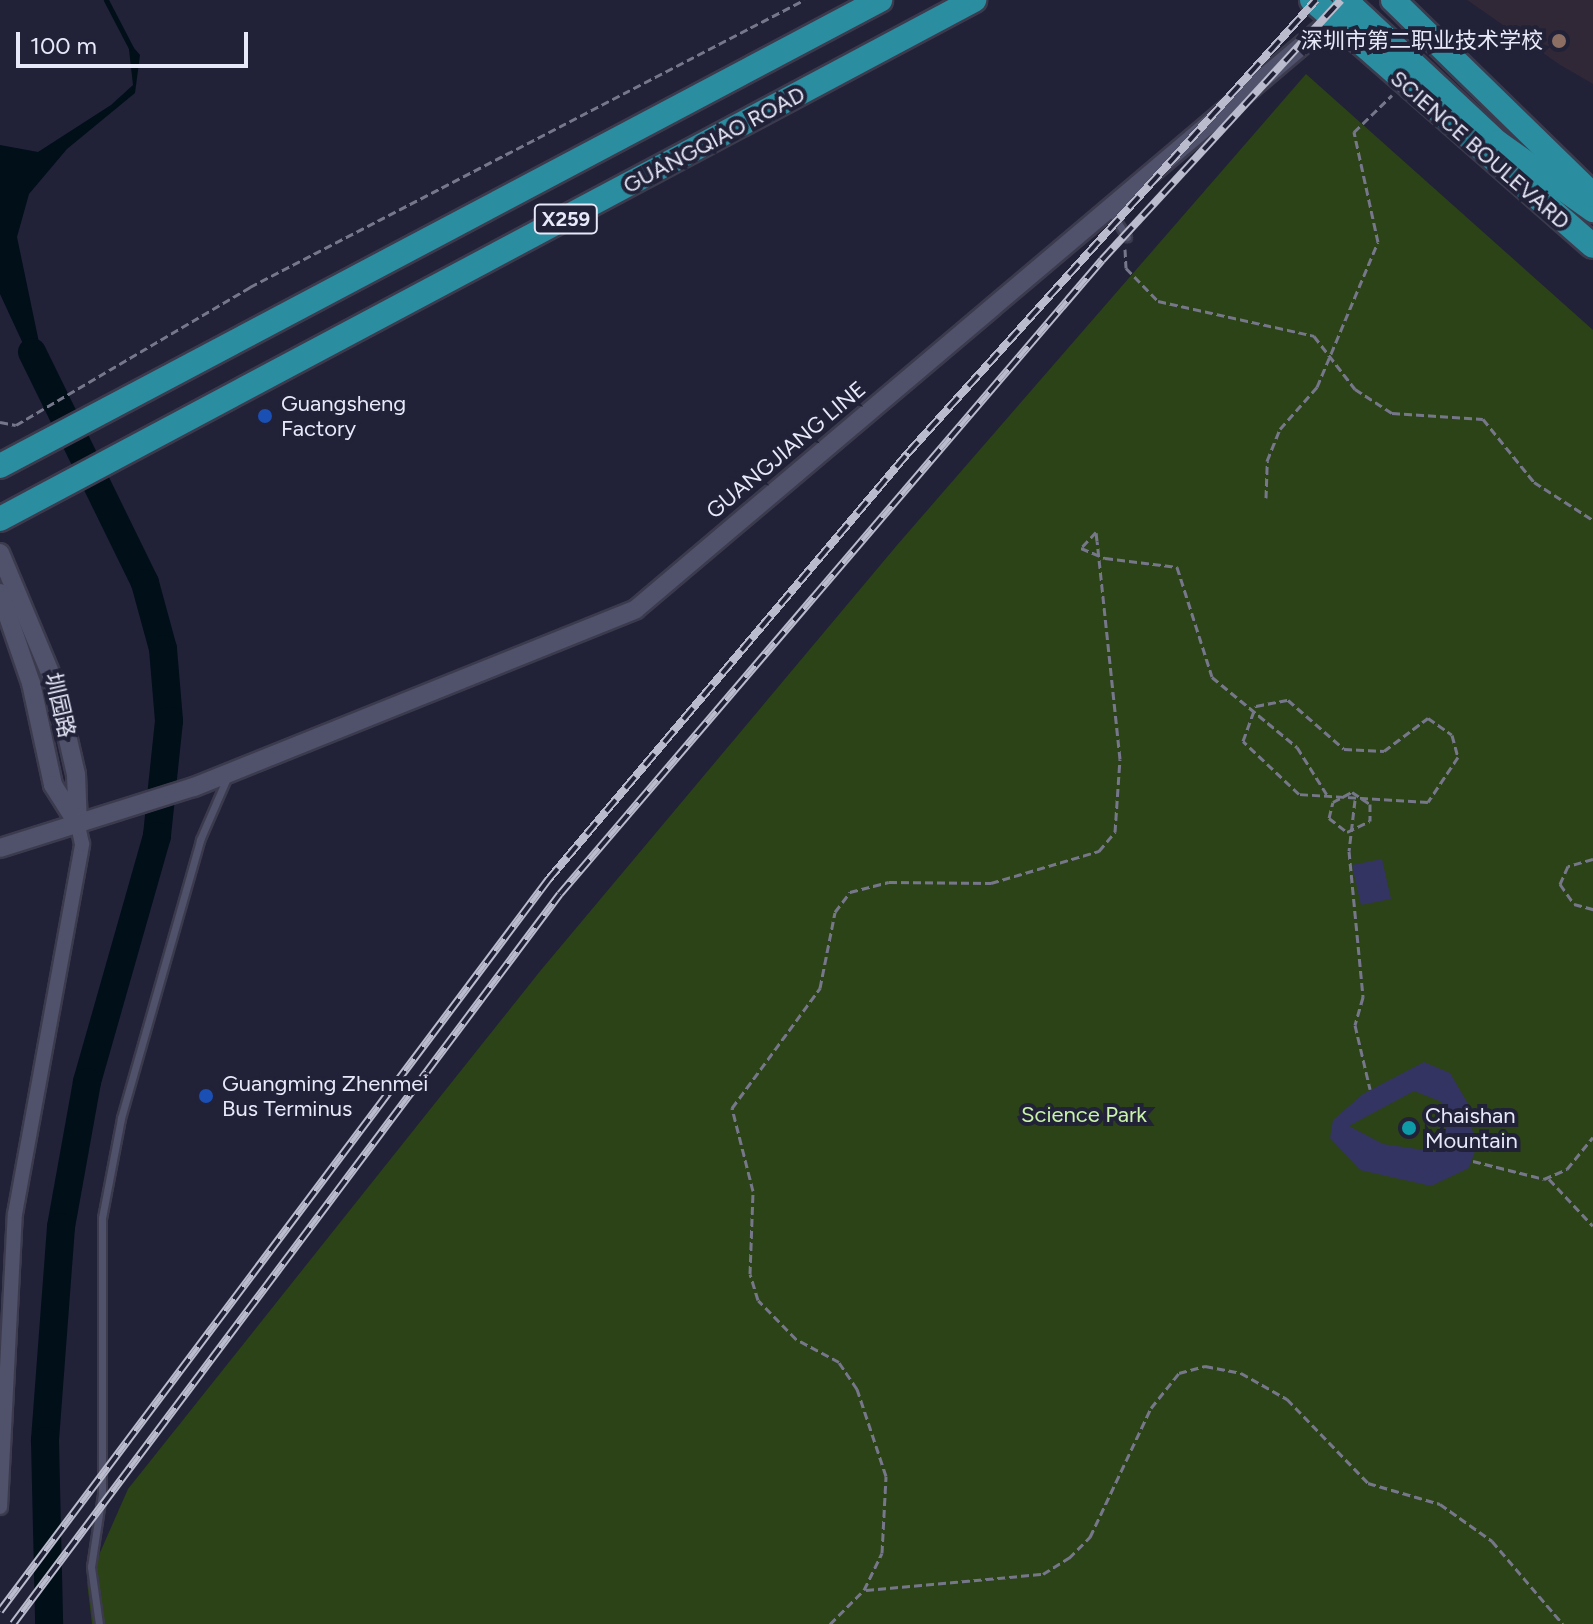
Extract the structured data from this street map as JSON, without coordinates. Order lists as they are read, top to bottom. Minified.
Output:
{"streets":{"main road":["GUANGQIAO ROAD","SCIENCE BOULEVARD","X259"],"street":["GUANGJIANG LINE","圳园路"]},"crossings":[["GUANGQIAO ROAD","X259"],["SCIENCE BOULEVARD","GUANGJIANG LINE"],["GUANGJIANG LINE","圳园路"]],"parks":["Science Park"],"places":["深圳市第二职业技术学校","Guangsheng Factory","Guangming Zhenmei Bus Terminus","Chaishan Mountain"],"scale_bar":"100 m"}
